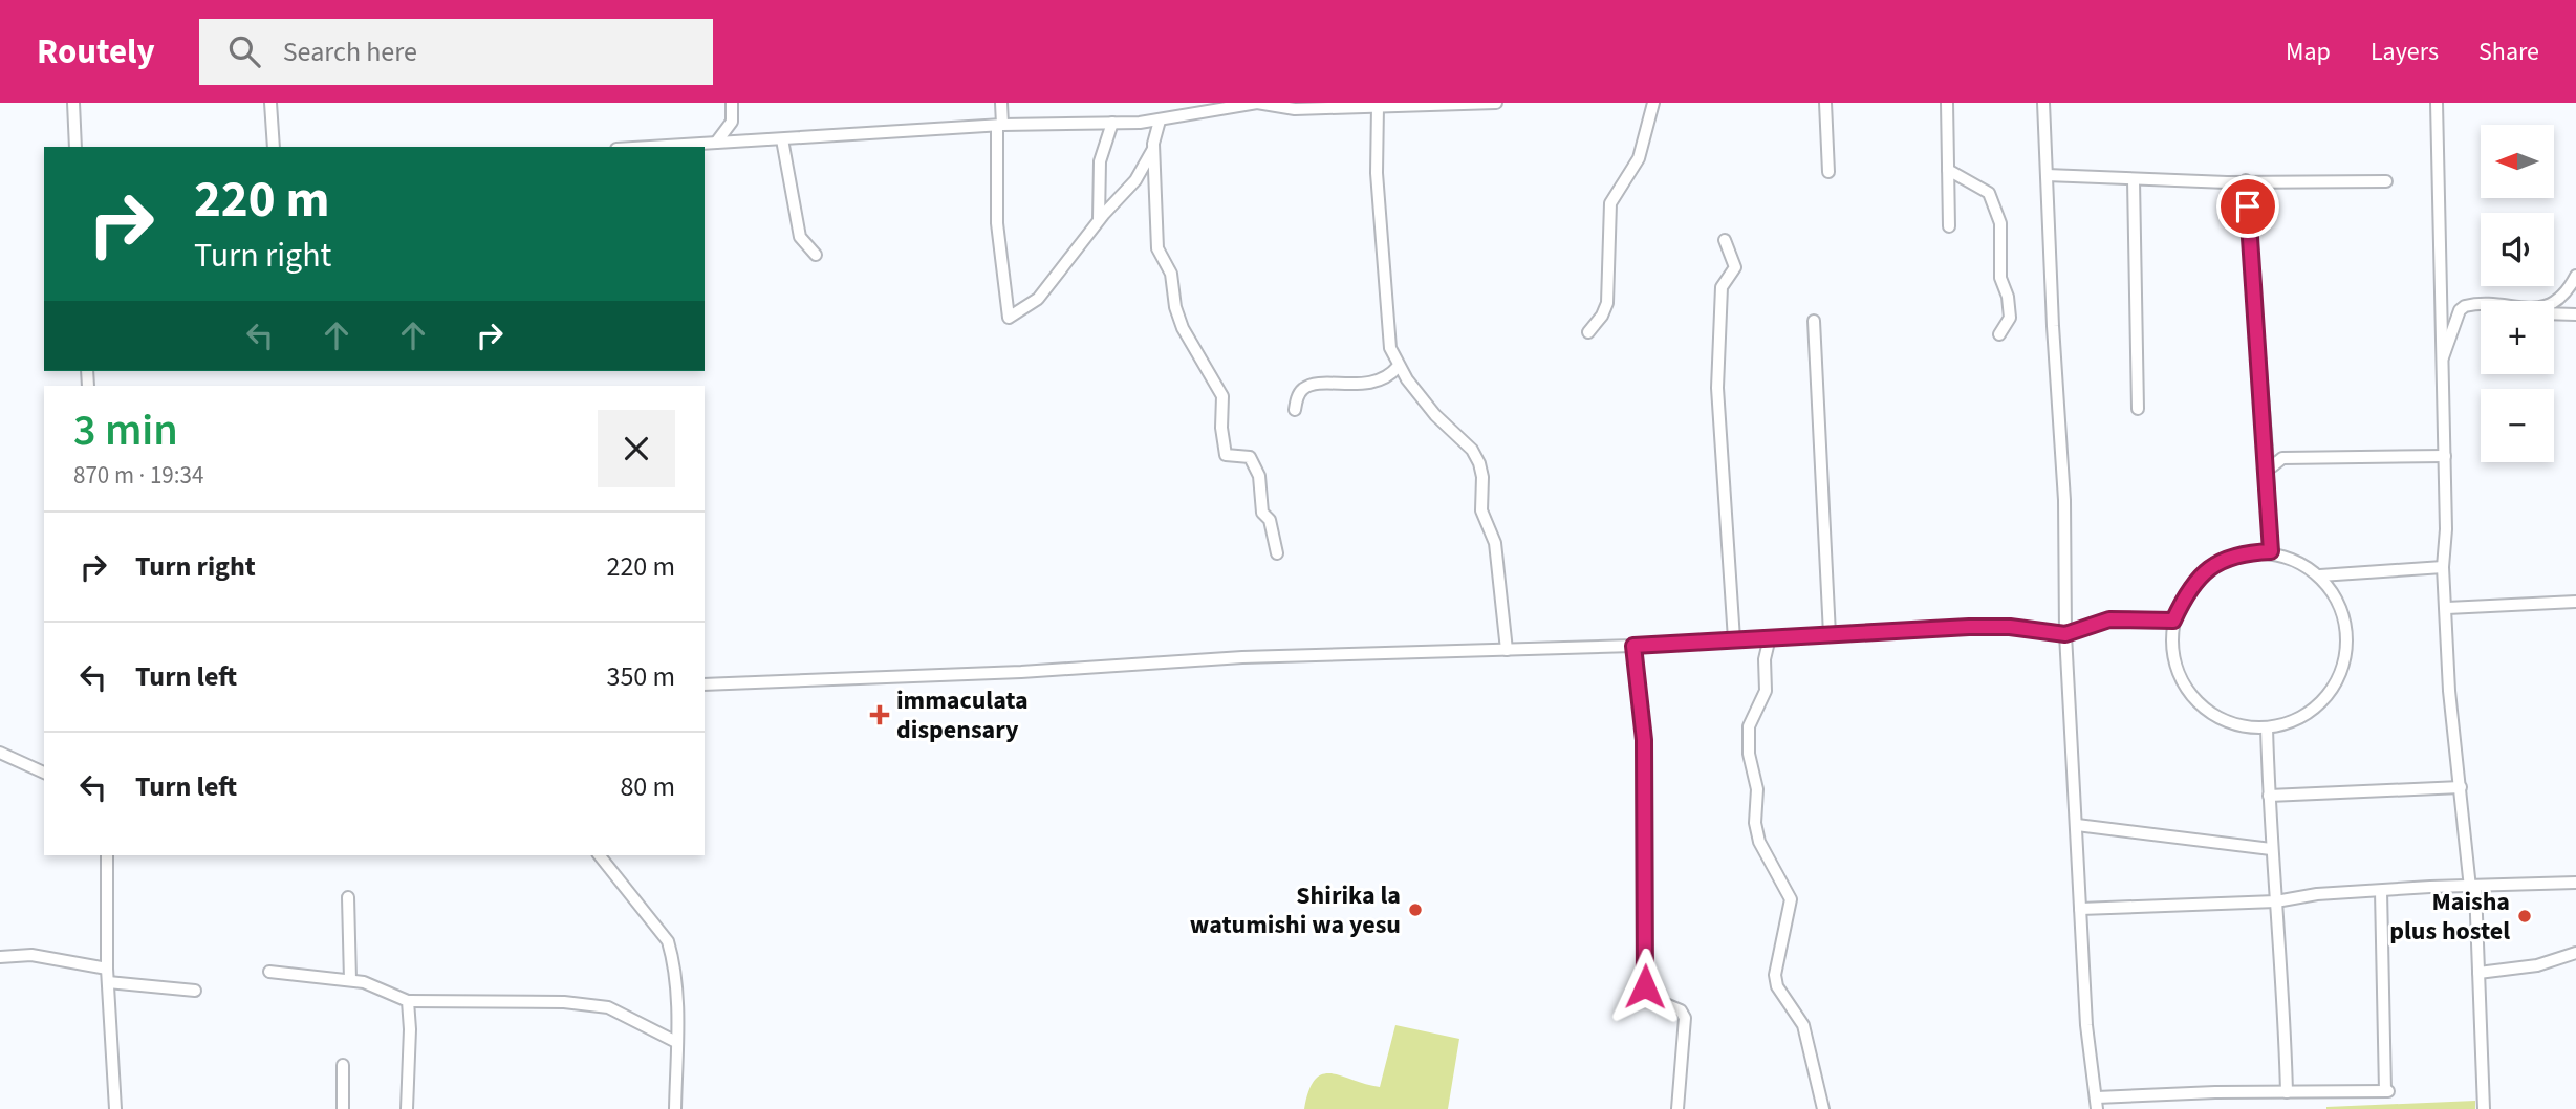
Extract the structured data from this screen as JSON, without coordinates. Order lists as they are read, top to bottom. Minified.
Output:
{"places":{"health":["immaculata dispensary"],"other":["Shirika la watumishi wa yesu","Maisha plus hostel"]},"north":"left","page":{"header":"Routely","search":"Search here","nav":["Map","Layers","Share"],"map_buttons":["+","−"],"turn":["220 m","Turn right"],"heading":["3 min","870 m · 19:34"],"list":[{"name":"Turn right","value":"220 m"},{"name":"Turn left","value":"350 m"},{"name":"Turn left","value":"80 m"}]}}
